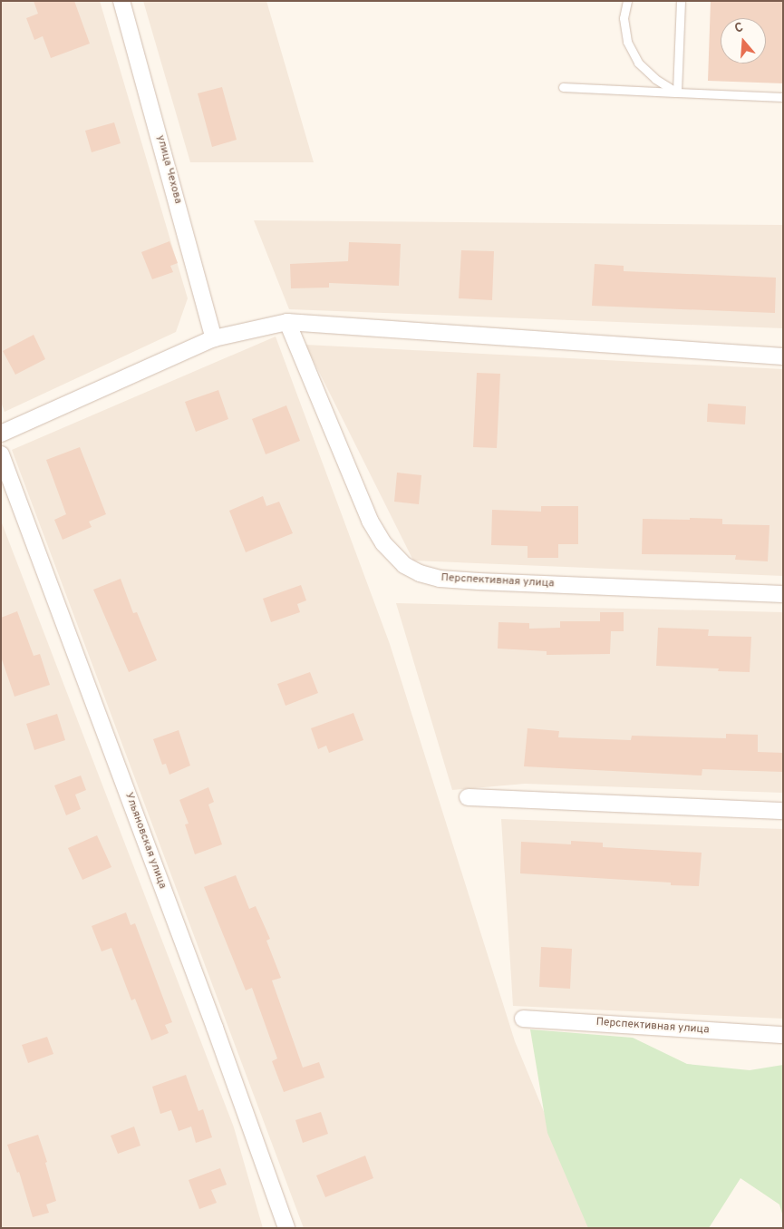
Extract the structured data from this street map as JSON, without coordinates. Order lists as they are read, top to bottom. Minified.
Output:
{"streets":{"street":["улица Чехова","Перспективная улица","Ульяновская улица"]},"north":"top"}
